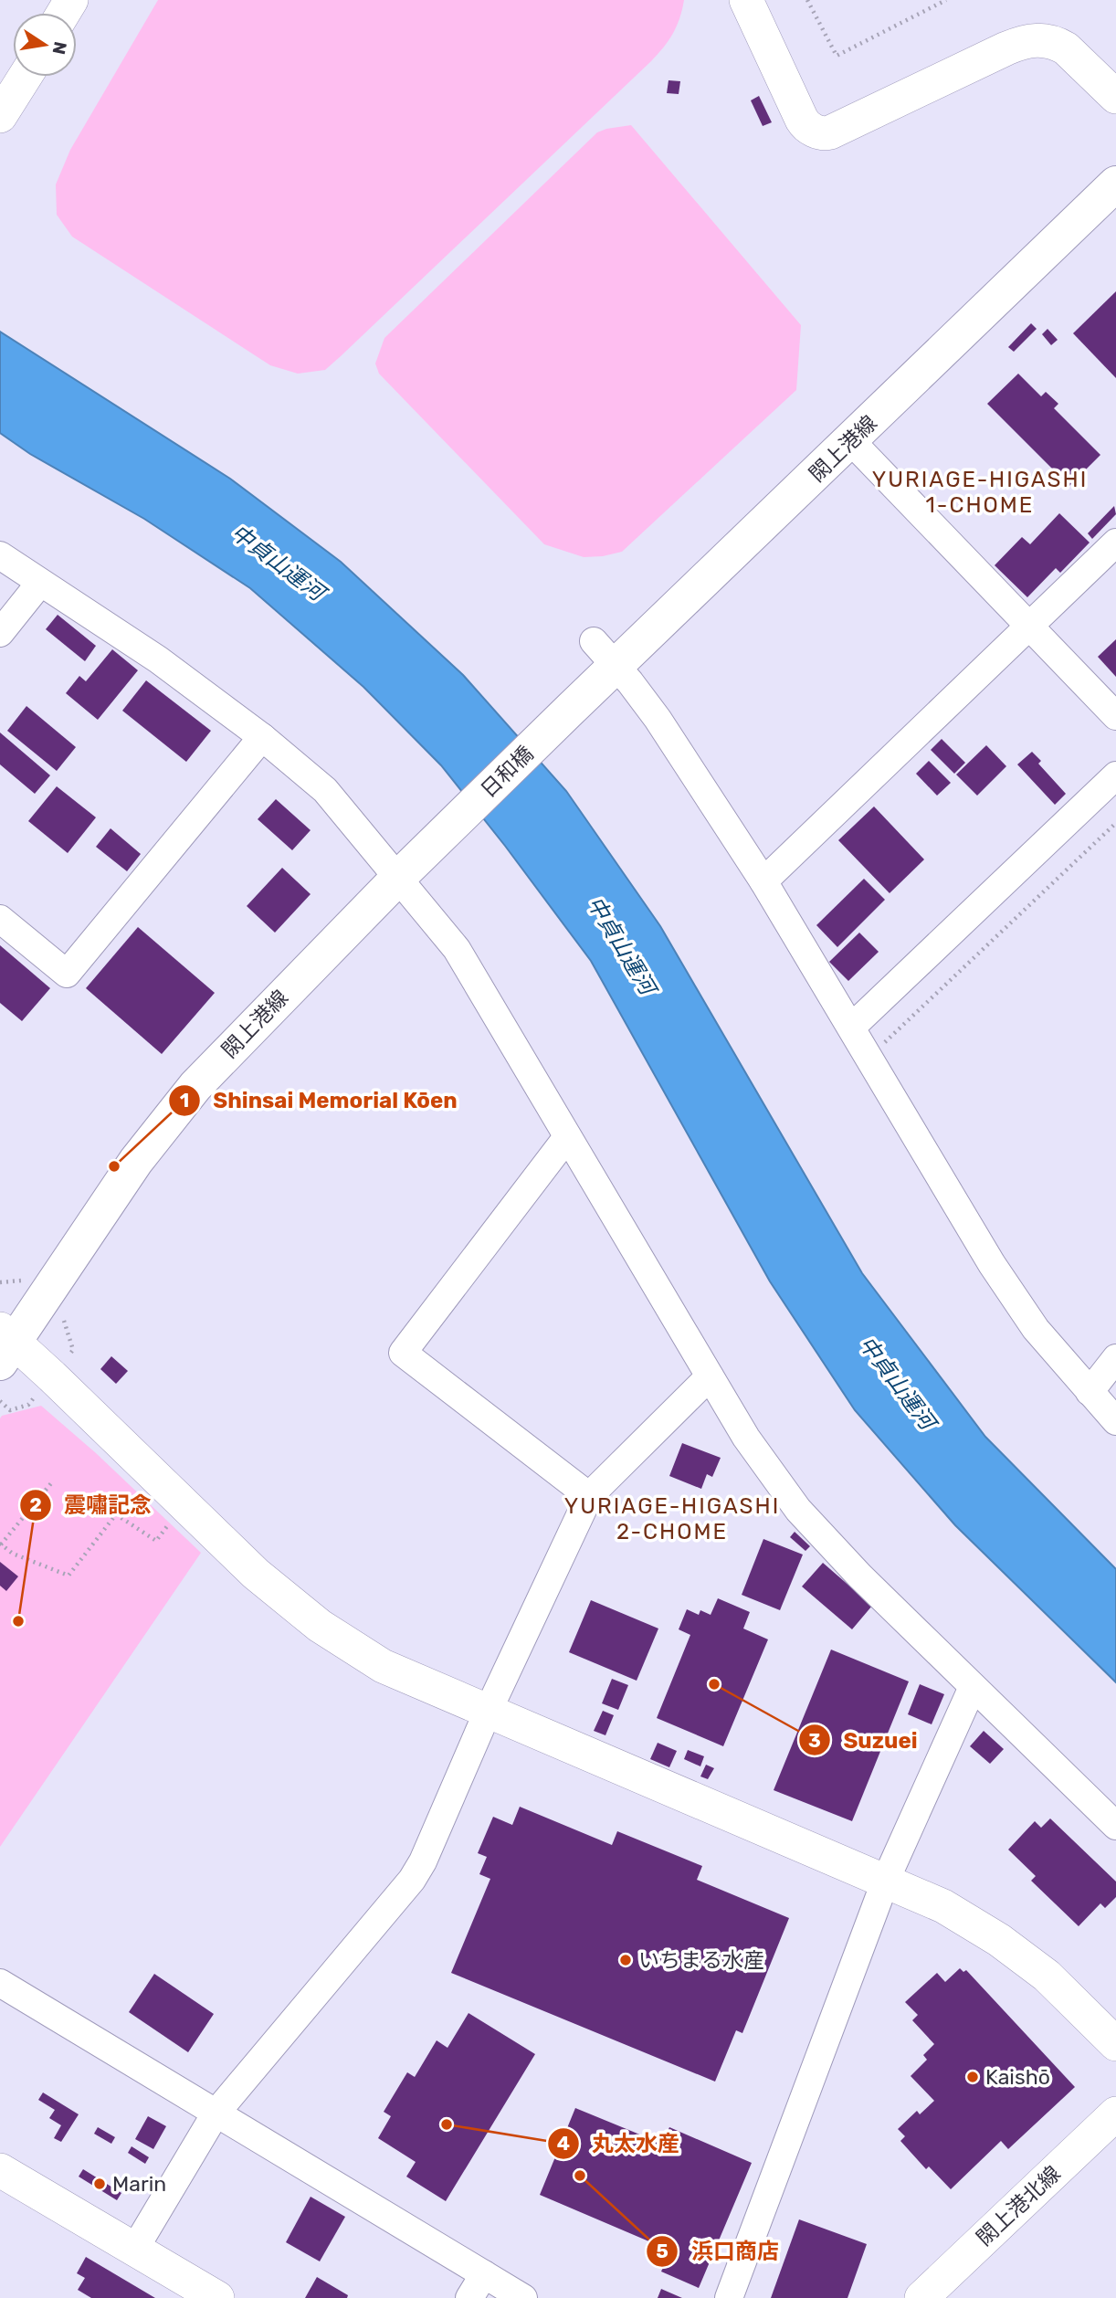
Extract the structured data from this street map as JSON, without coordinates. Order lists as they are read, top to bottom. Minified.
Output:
{"streets":{"main road":["閖上港線","日和橋"],"street":["閖上港北線"]},"crossings":[["閖上港線","日和橋"]],"districts":["YURIAGE-HIGASHI 1-CHOME","YURIAGE-HIGASHI 2-CHOME"],"water":["中貞山運河"],"places":["Shinsai Memorial Kōen","震嘯記念","Suzuei","いちまる水産","Kaishō","丸太水産","浜口商店","Marin"],"north":"right"}
